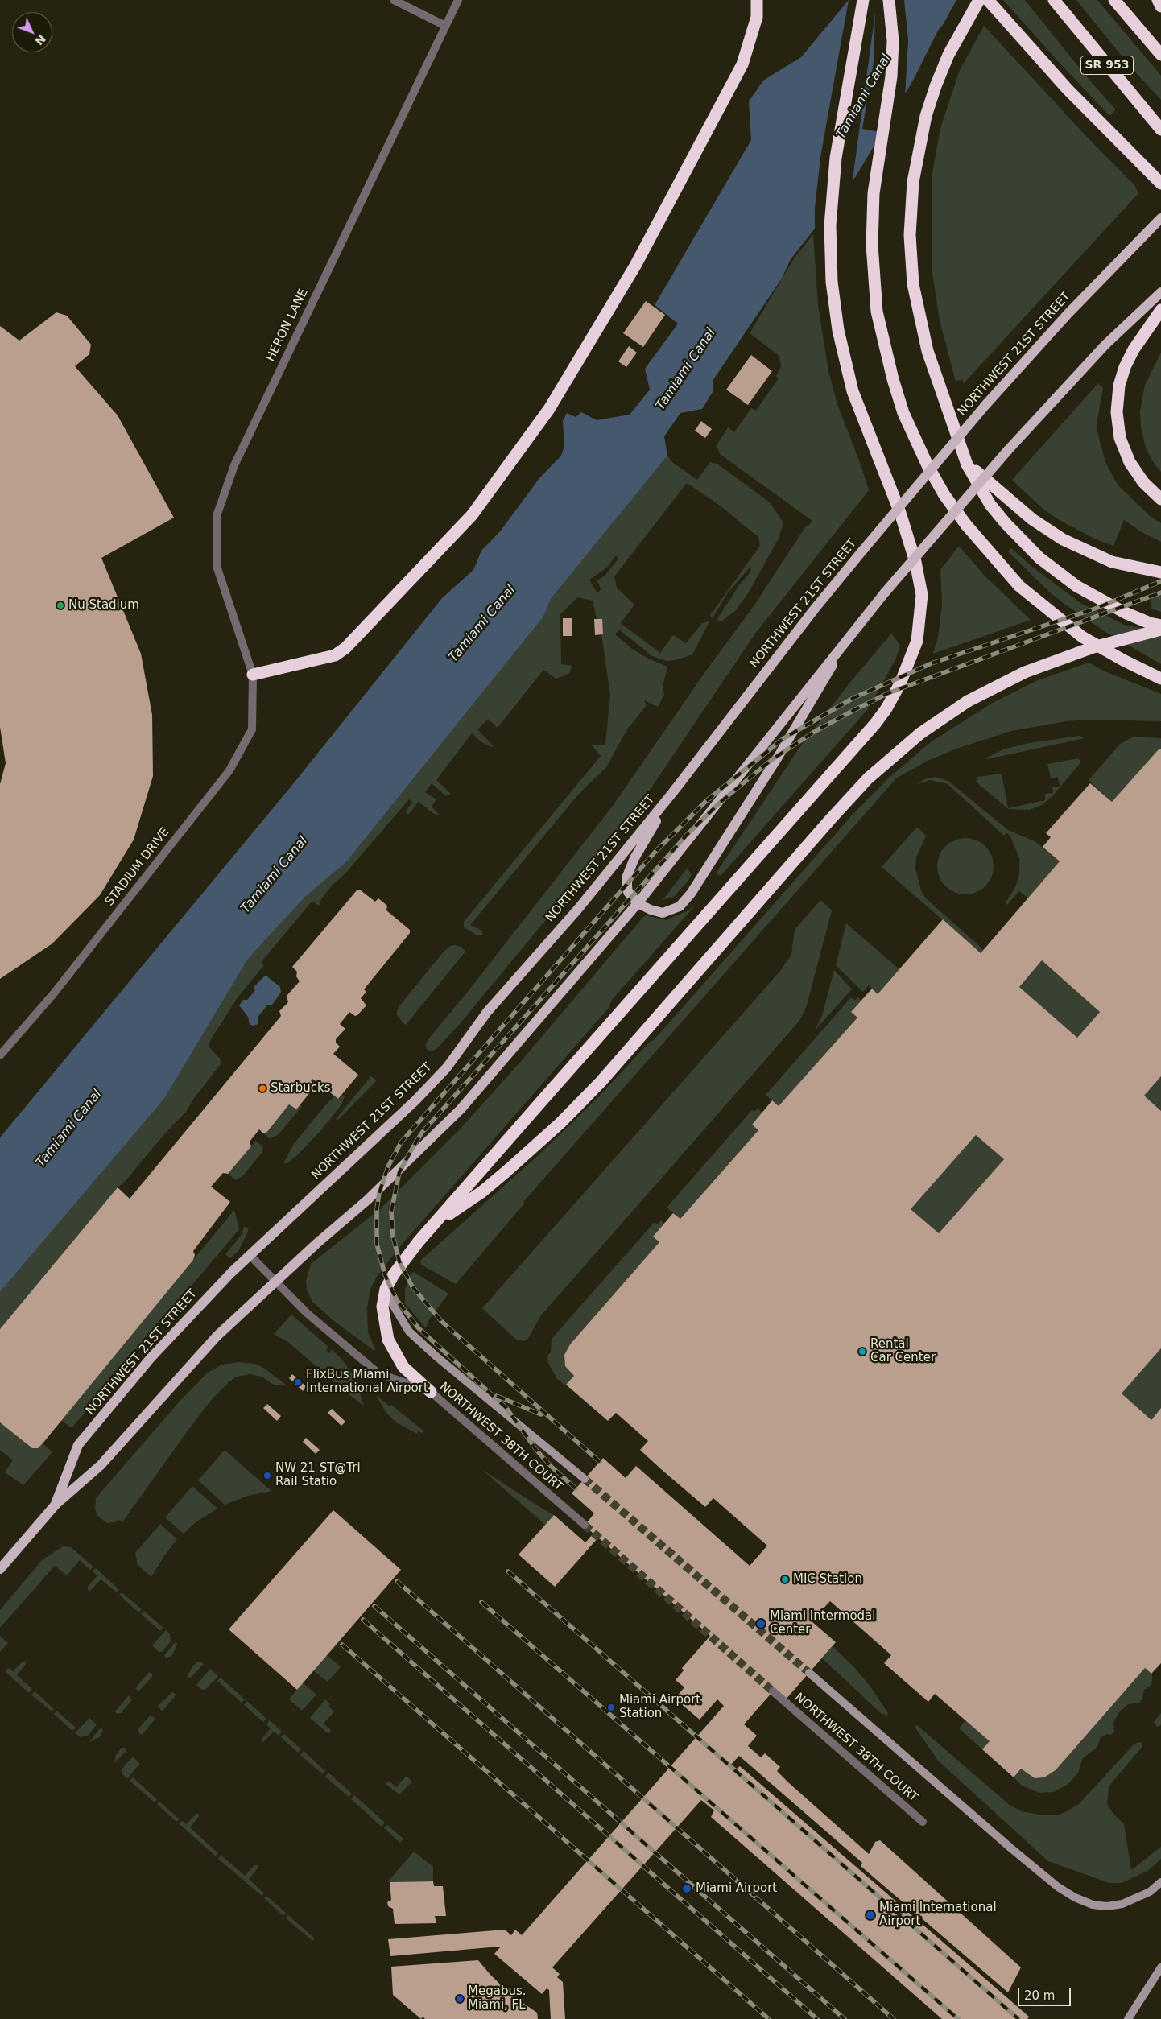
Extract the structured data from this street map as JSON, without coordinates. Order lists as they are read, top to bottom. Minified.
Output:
{"streets":{"highway":["SR 953"],"main road":["NORTHWEST 21ST STREET"],"street":["HERON LANE","STADIUM DRIVE","NORTHWEST 38TH COURT"]},"crossings":[["HERON LANE","STADIUM DRIVE"],["NORTHWEST 21ST STREET","NORTHWEST 38TH COURT"]],"water":["Tamiami Canal"],"places":["Nu Stadium","Starbucks","Rental Car Center","FlixBus Miami International Airport","NW 21 ST@Tri Rail Statio","MIC Station","Miami Intermodal Center","Miami Airport Station","Miami Airport","Miami International Airport","Megabus. Miami, FL"],"scale_bar":"20 m","north":"bottom right"}
